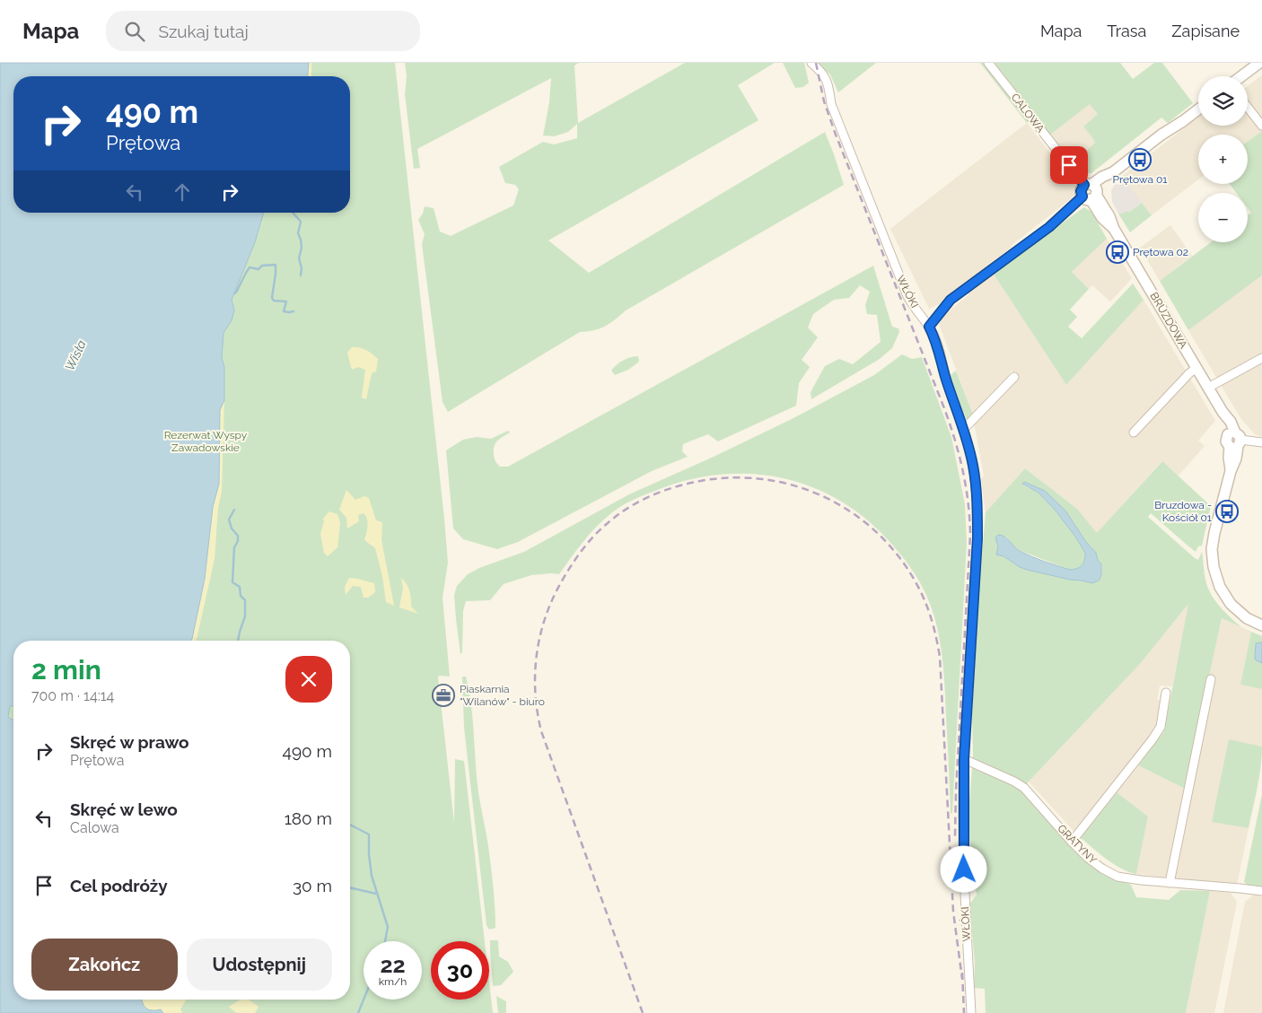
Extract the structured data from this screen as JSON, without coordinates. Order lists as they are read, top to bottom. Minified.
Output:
{"streets":{"street":["CALOWA","WŁÓKI","BRUZDOWA","GRATYNY"]},"crossings":[["CALOWA","BRUZDOWA"],["WŁÓKI","GRATYNY"]],"water":["Wisła"],"parks":["Rezerwat Wyspy Zawadowskie"],"places":{"bus stop":["Prętowa 01","Prętowa 02","Bruzdowa - Kościół 01"],"office":["Piaskarnia \"Wilanów\" - biuro"]},"page":{"header":"Mapa","search":"Szukaj tutaj","nav":["Mapa","Trasa","Zapisane"],"map_buttons":["+","−"],"turn":["490 m","Prętowa"],"heading":["2 min","700 m · 14:14"],"list":[{"name":"Skręć w prawo","note":"Prętowa","value":"490 m"},{"name":"Skręć w lewo","note":"Calowa","value":"180 m"},{"name":"Cel podróży","value":"30 m"}],"buttons":["Zakończ","Udostępnij"],"speed":"22 km/h","limit":"30"}}
